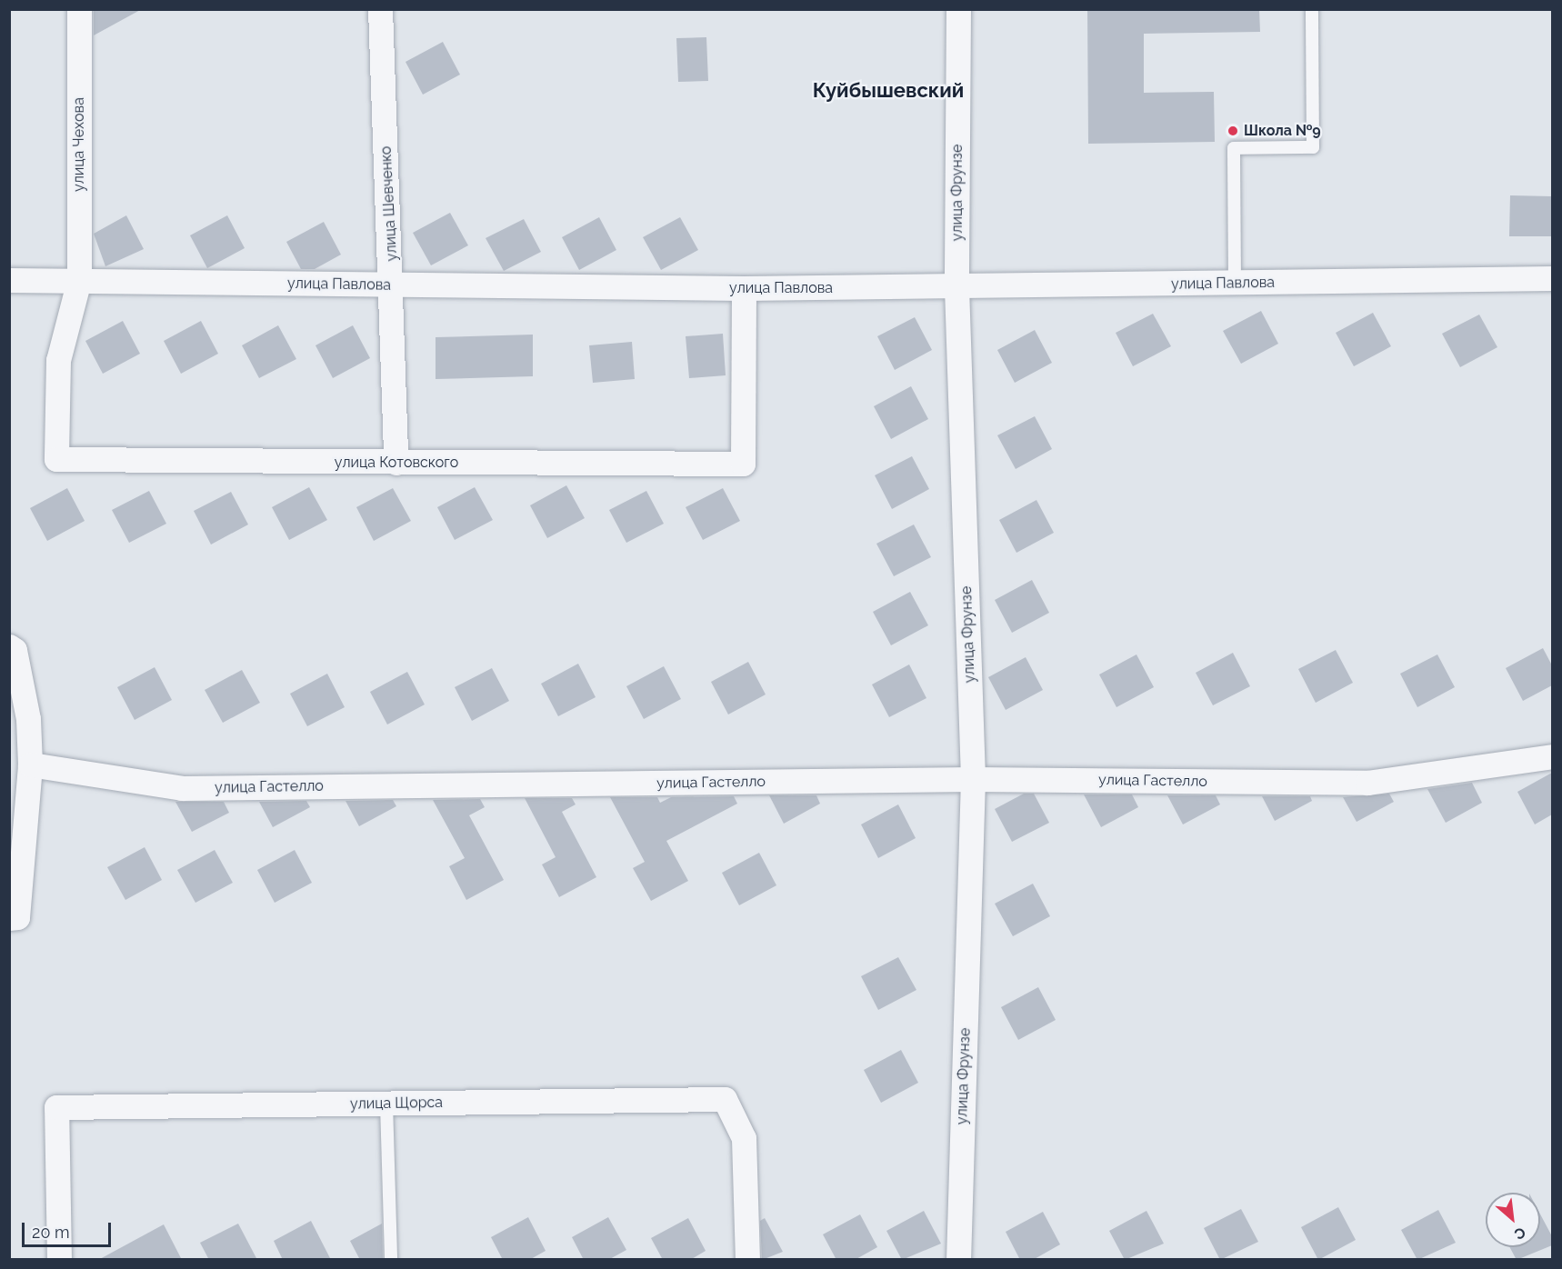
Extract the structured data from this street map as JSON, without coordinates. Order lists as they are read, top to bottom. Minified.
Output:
{"streets":{"street":["улица Чехова","улица Фрунзе","улица Шевченко","улица Павлова","улица Котовского","улица Гастелло","улица Щорса"]},"crossings":[["улица Чехова","улица Павлова"],["улица Чехова","улица Котовского"],["улица Фрунзе","улица Павлова"],["улица Фрунзе","улица Гастелло"],["улица Шевченко","улица Павлова"],["улица Шевченко","улица Котовского"],["улица Павлова","улица Котовского"]],"districts":["Куйбышевский"],"places":["Школа №9"],"scale_bar":"20 m","north":"bottom right"}
